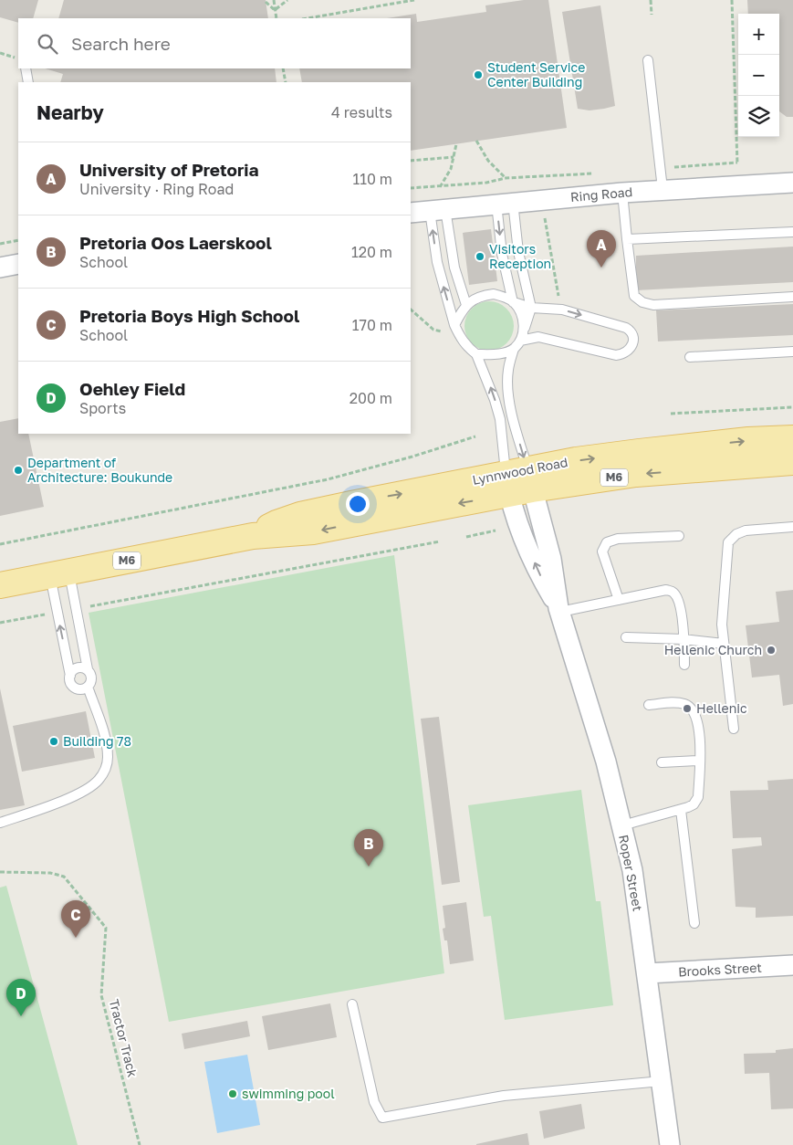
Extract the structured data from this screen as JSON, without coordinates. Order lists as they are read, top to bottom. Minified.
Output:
{"streets":{"main road":["Lynnwood Road","M6"],"street":["Ring Road","Roper Street","Brooks Street"],"path":["Tractor Track"]},"crossings":[["Lynnwood Road","Roper Street"],["Roper Street","Brooks Street"]],"places":["Student Service Center Building","Visitors Reception","Department of Architecture: Boukunde","Hellenic Church","Hellenic","Building 78","swimming pool"],"page":{"map_buttons":["+","−"],"search":"Search here","heading":["Nearby","4 results"],"list":[{"mark":"A","name":"University of Pretoria","note":"University · Ring Road","value":"110 m"},{"mark":"B","name":"Pretoria Oos Laerskool","note":"School","value":"120 m"},{"mark":"C","name":"Pretoria Boys High School","note":"School","value":"170 m"},{"mark":"D","name":"Oehley Field","note":"Sports","value":"200 m"}],"pins":["A","B","C","D"]}}
